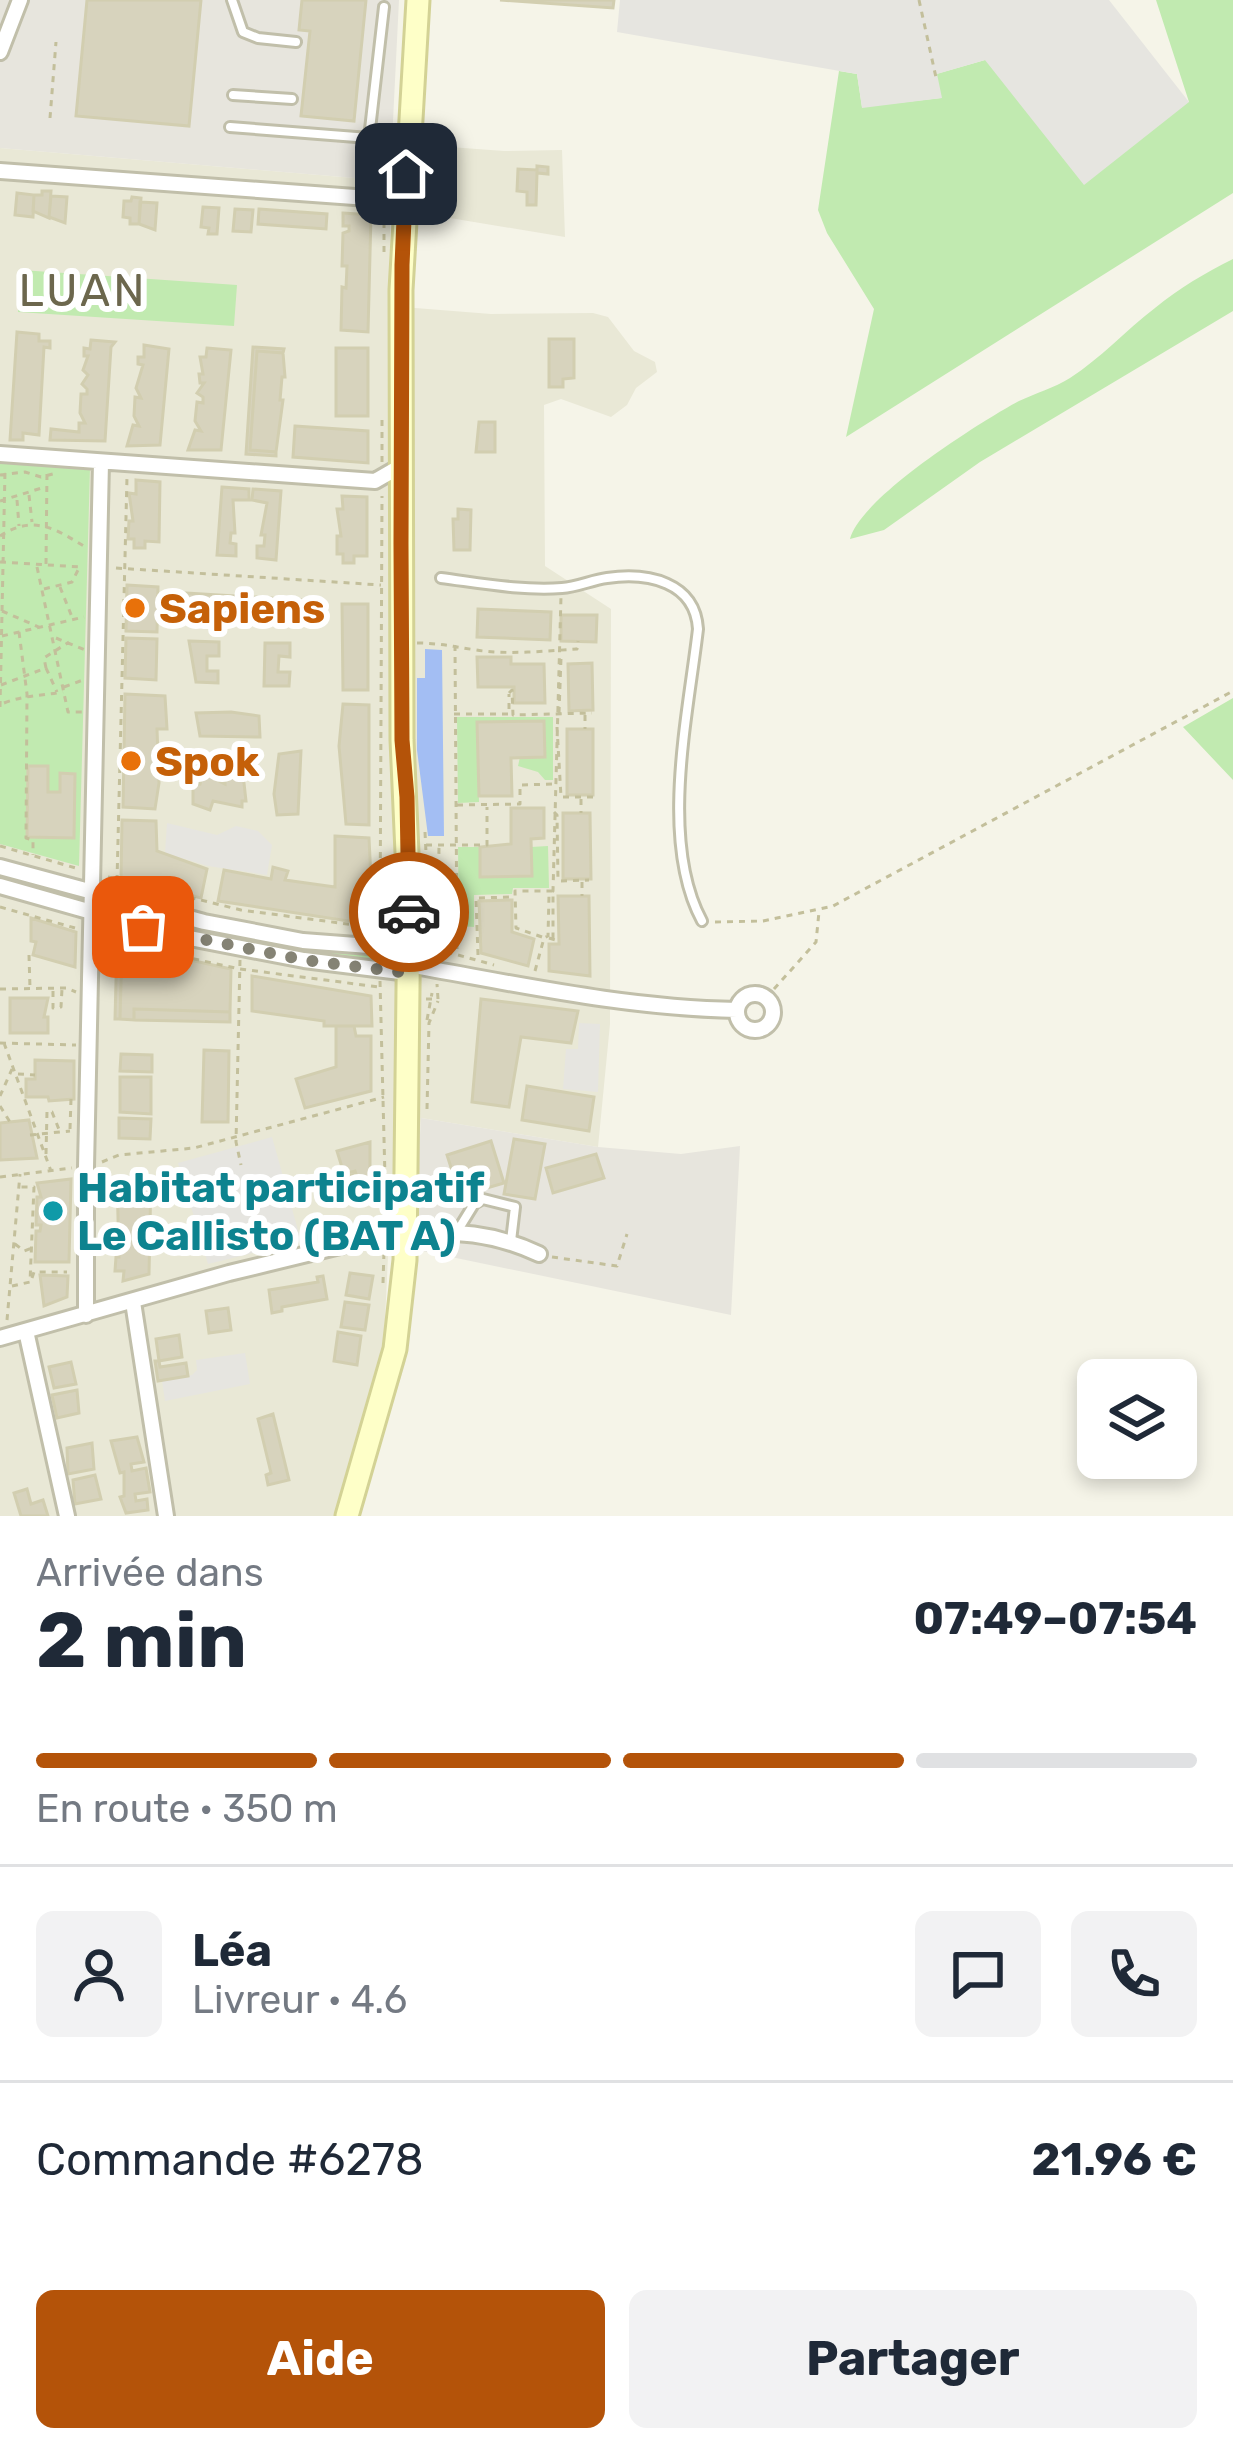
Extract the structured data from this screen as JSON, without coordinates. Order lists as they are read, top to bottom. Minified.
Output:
{"districts":["LUAN"],"places":["Sapiens","Spok","Habitat participatif Le Callisto (BAT A)"],"page":{"heading":["2 min","Arrivée dans","07:49–07:54"],"panel":["Léa","Livreur · 4.6","Commande #6278","21.96 €"],"bar":"En route · 350 m","buttons":["Aide","Partager"]}}
